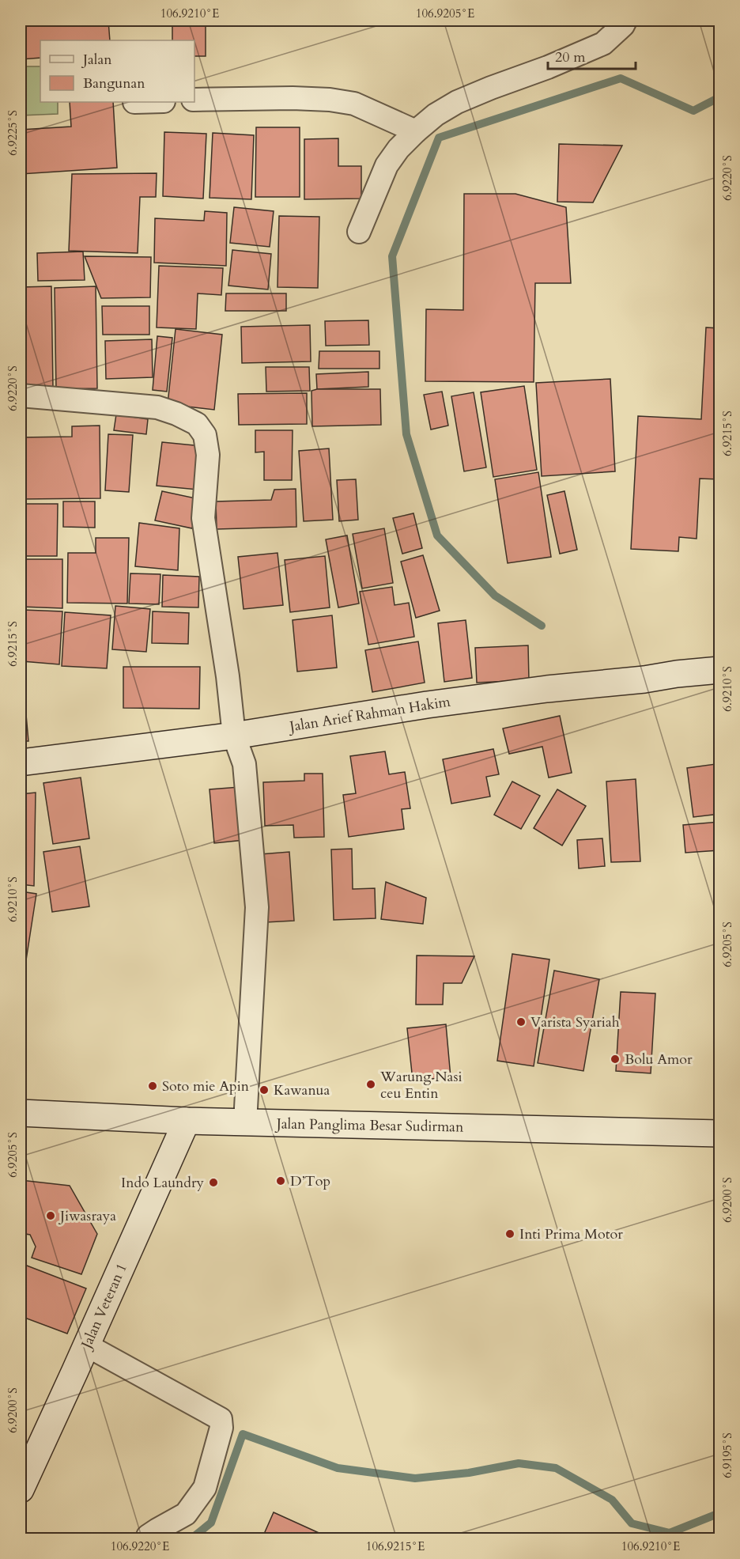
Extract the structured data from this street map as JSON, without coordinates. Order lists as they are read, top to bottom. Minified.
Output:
{"streets":{"main road":["Jalan Arief Rahman Hakim","Jalan Panglima Besar Sudirman","Jalan Veteran 1"]},"crossings":[["Jalan Panglima Besar Sudirman","Jalan Veteran 1"]],"places":["Varista Syariah","Bolu Amor","Warung Nasi ceu Entin","Soto mie Apin","Kawanua","D’Top","Indo Laundry","Jiwasraya","Inti Prima Motor"],"legend":["Jalan","Bangunan"],"scale_bar":"20 m","coordinates":["106.9210°E","106.9205°E","6.9225°S","6.9220°S","6.9215°S","6.9210°S","6.9205°S","6.9200°S","6.9195°S","106.9220°E","106.9215°E"]}
